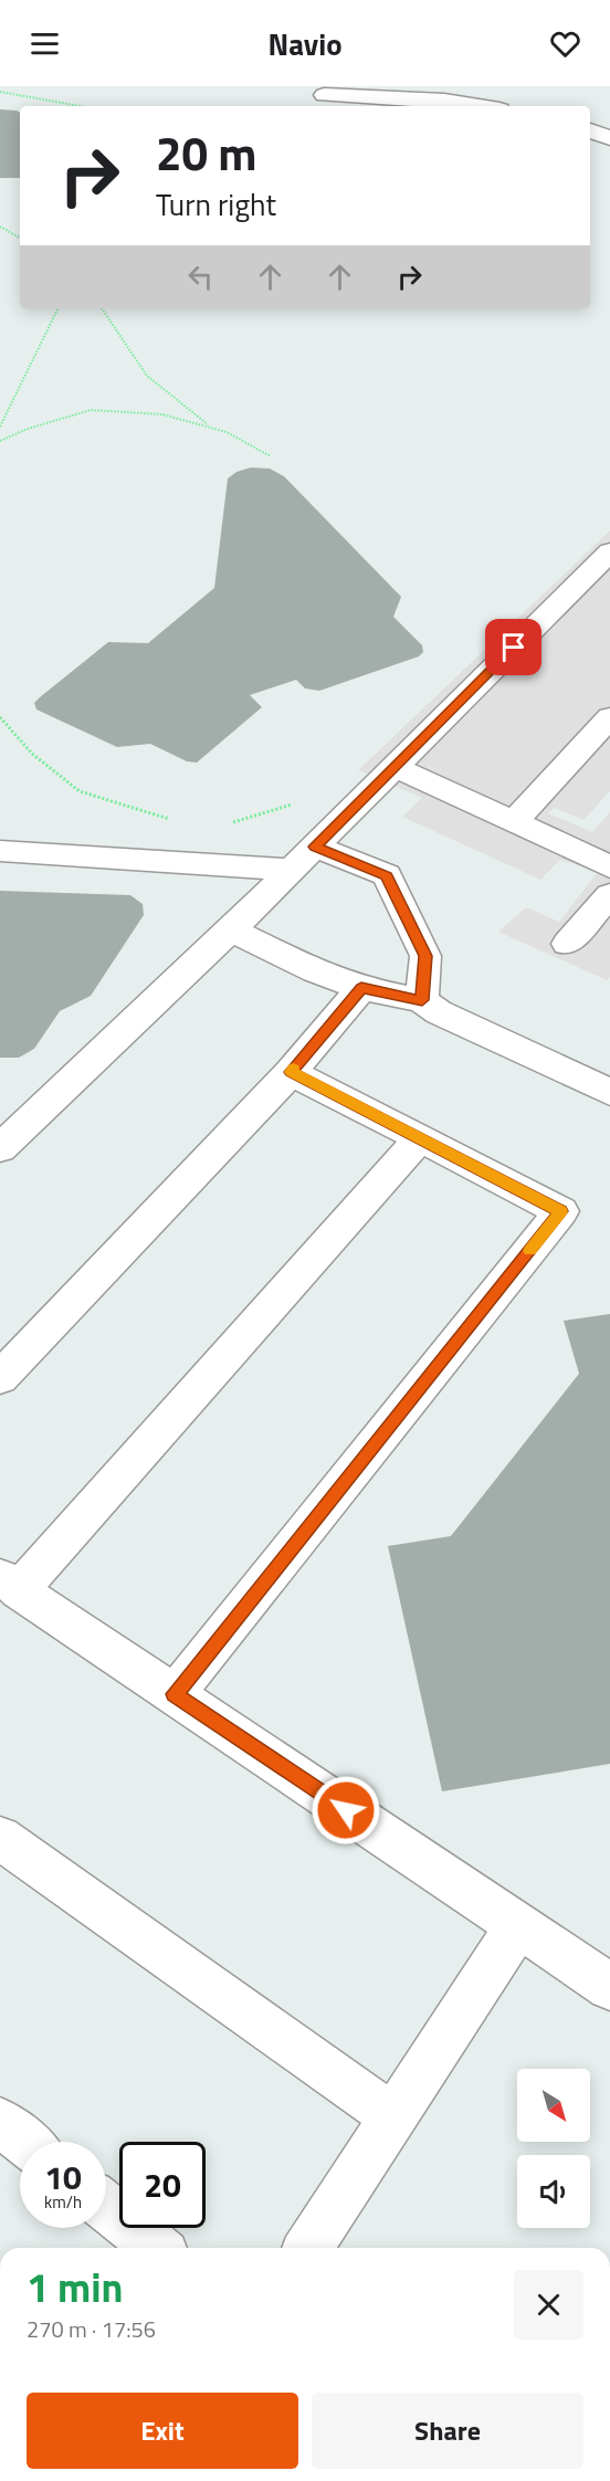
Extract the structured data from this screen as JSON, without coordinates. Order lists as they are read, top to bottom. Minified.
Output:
{"north":"bottom right","page":{"header":"Navio","turn":["20 m","Turn right"],"speed":"10 km/h","limit":"20","heading":["1 min","270 m · 17:56"],"buttons":["Exit","Share"]}}
